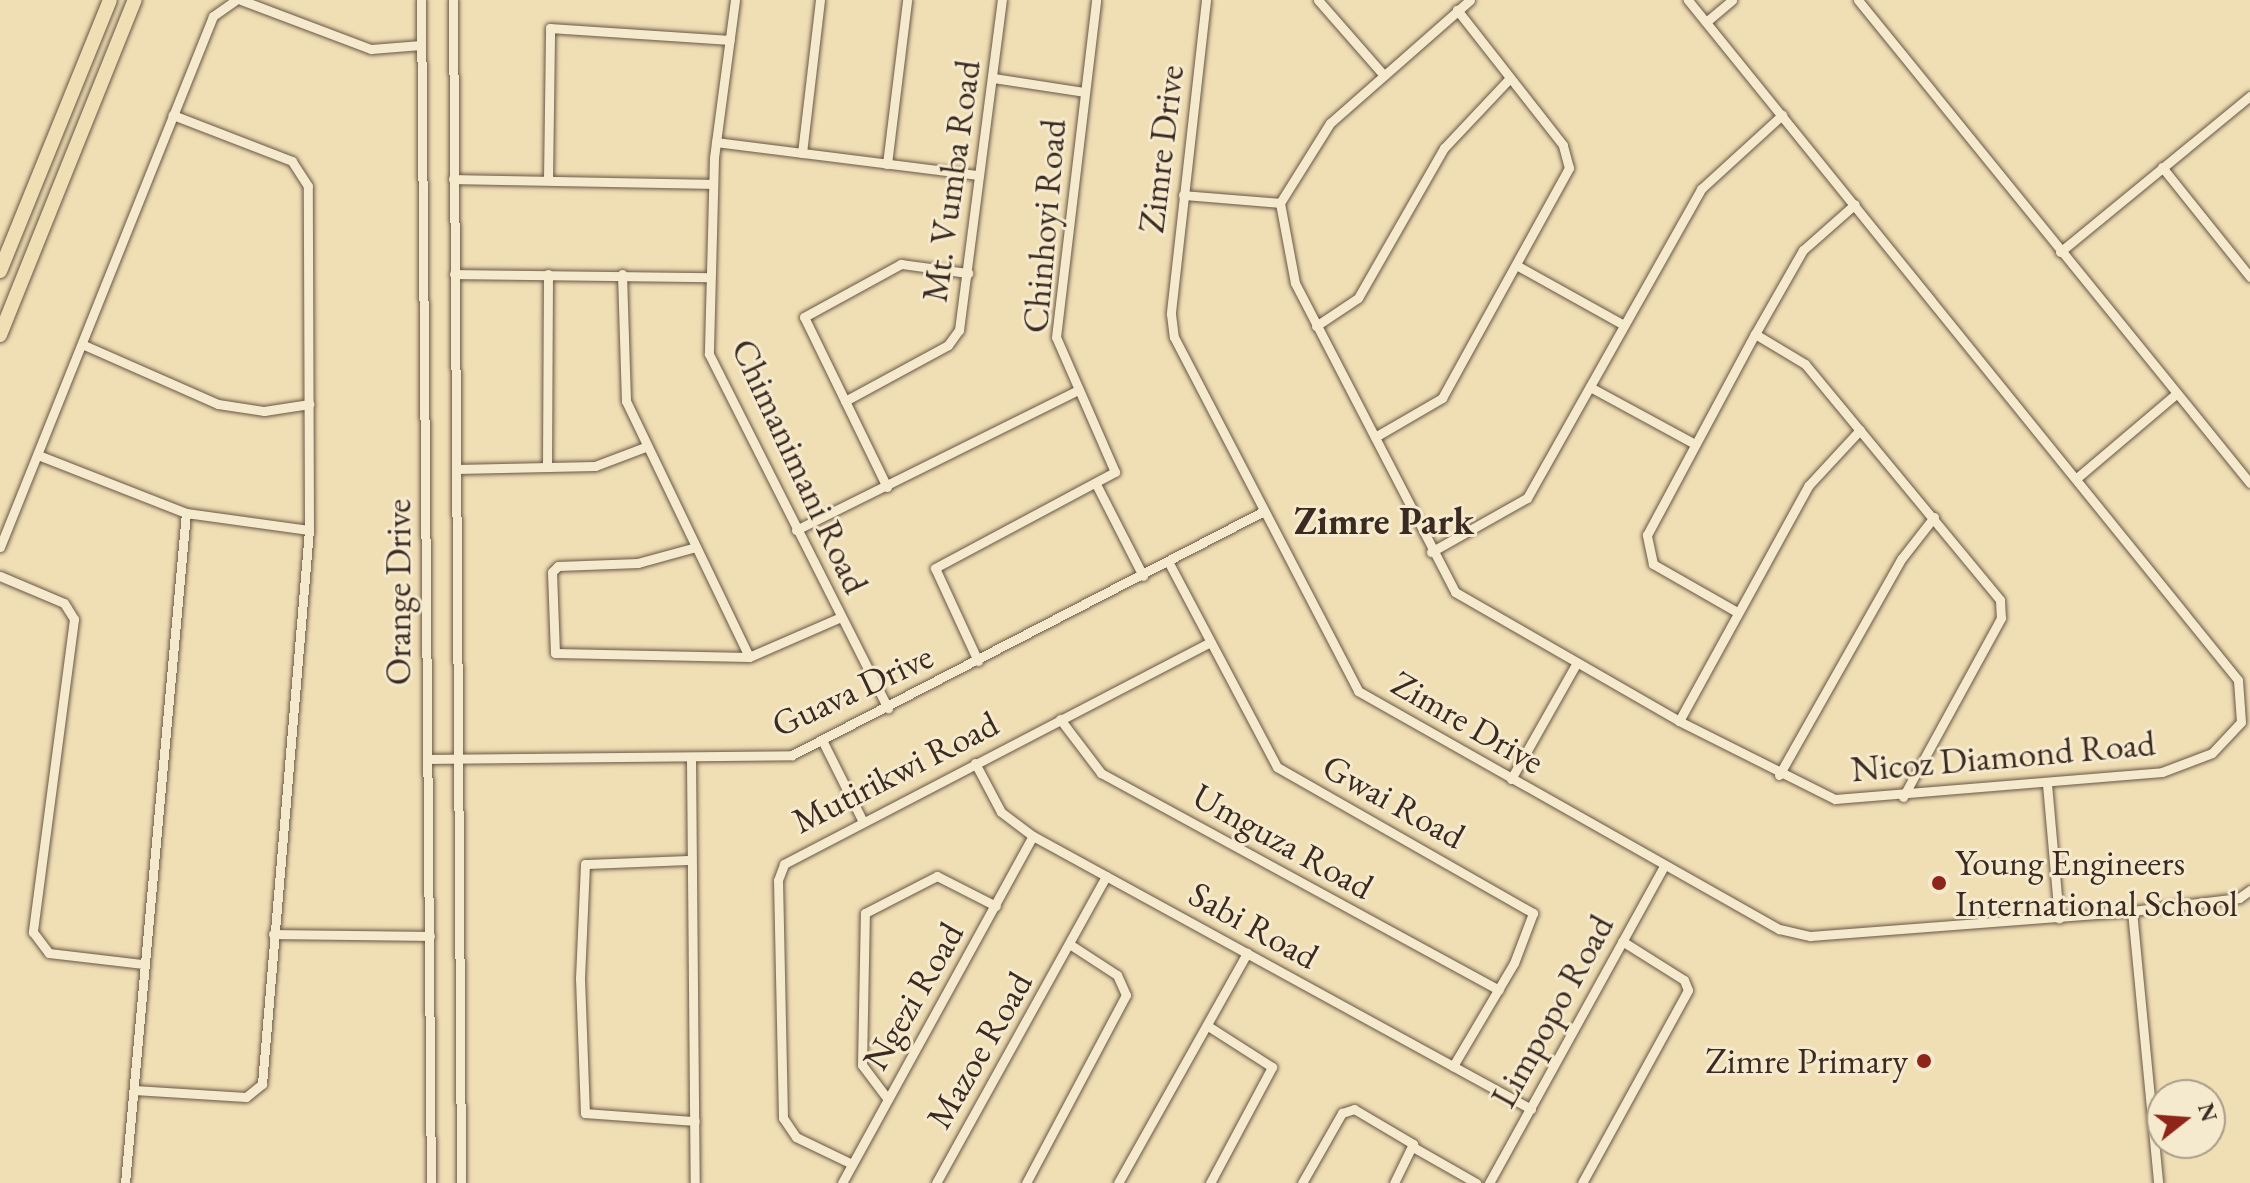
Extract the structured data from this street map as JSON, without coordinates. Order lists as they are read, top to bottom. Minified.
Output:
{"streets":{"street":["Zimre Drive","Mt. Vumba Road","Chinhoyi Road","Chimanimani Road","Orange Drive","Guava Drive","Nicoz Diamond Road","Mutirikwi Road","Gwai Road","Umguza Road","Sabi Road","Ngezi Road","Limpopo Road","Mazoe Road"]},"crossings":[["Zimre Drive","Guava Drive"],["Zimre Drive","Limpopo Road"],["Chimanimani Road","Guava Drive"],["Orange Drive","Guava Drive"],["Guava Drive","Gwai Road"],["Mutirikwi Road","Gwai Road"],["Mutirikwi Road","Umguza Road"],["Mutirikwi Road","Sabi Road"],["Mutirikwi Road","Ngezi Road"],["Gwai Road","Umguza Road"],["Gwai Road","Sabi Road"],["Sabi Road","Ngezi Road"],["Sabi Road","Limpopo Road"],["Sabi Road","Mazoe Road"]],"districts":["Zimre Park"],"places":["Young Engineers International School","Zimre Primary"],"north":"right"}
